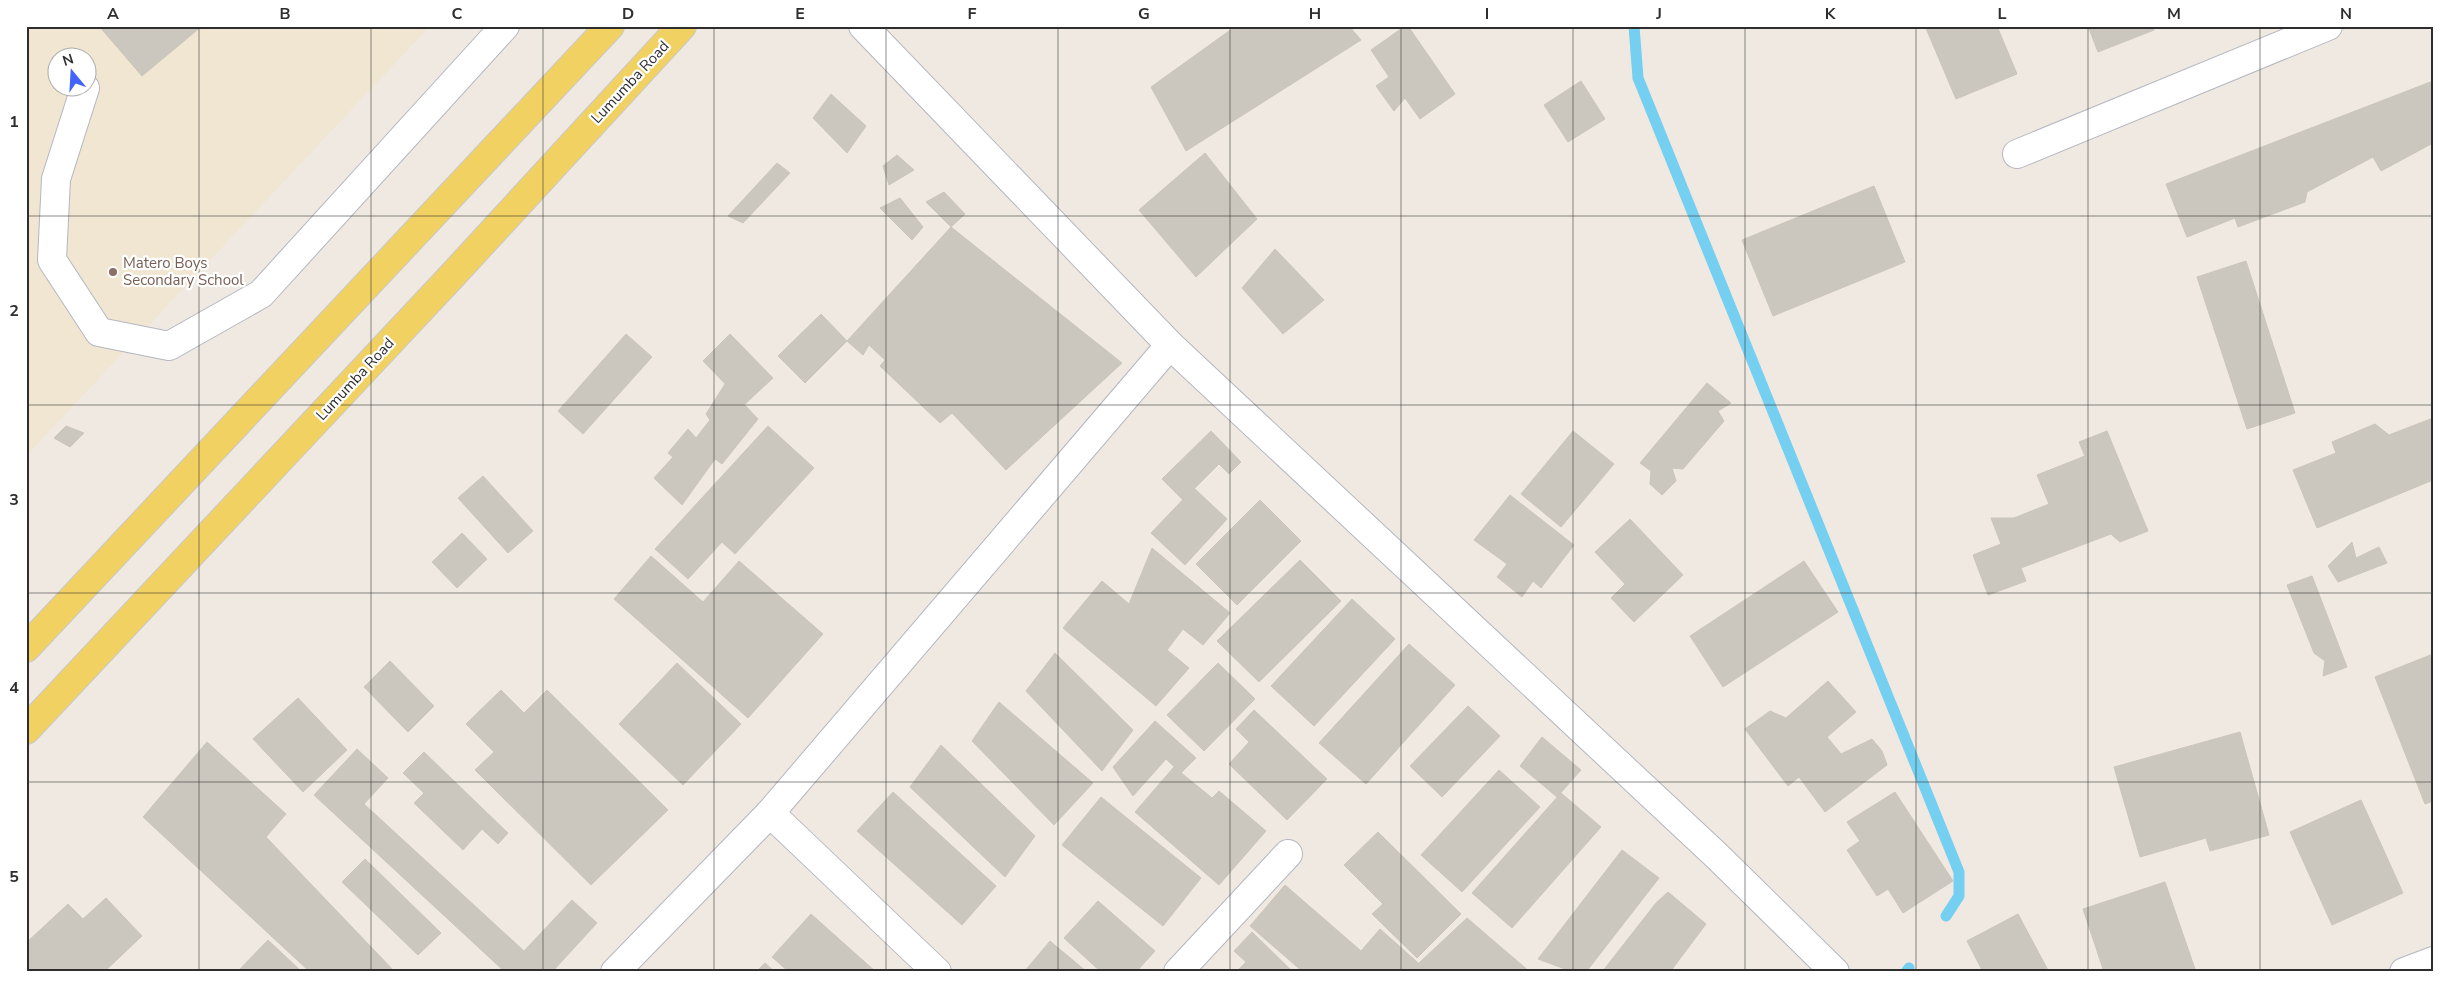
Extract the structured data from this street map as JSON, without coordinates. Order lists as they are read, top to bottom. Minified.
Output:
{"streets":{"main road":["Lumumba Road"]},"places":["Matero Boys Secondary School"],"north":"top","grid":{"columns":["A","B","C","D","E","F","G","H","I","J","K","L","M","N"],"rows":["1","2","3","4","5"]}}
